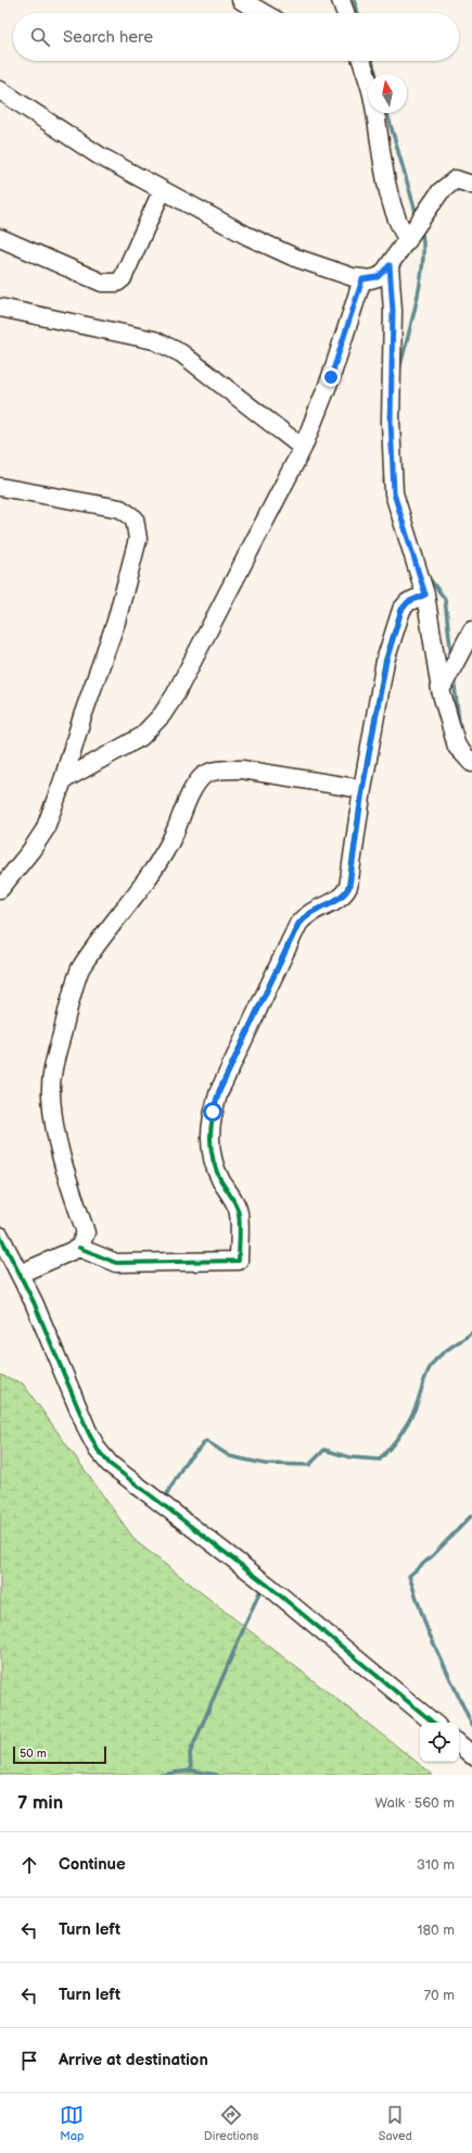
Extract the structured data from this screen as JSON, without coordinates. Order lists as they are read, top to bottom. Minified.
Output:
{"scale_bar":"50 m","north":"top","page":{"search":"Search here","scale":"50 m","heading":["7 min","Walk · 560 m"],"list":[["Continue","310 m"],["Turn left","180 m"],["Turn left","70 m"],"Arrive at destination"],"nav":["Map","Directions","Saved"]}}
